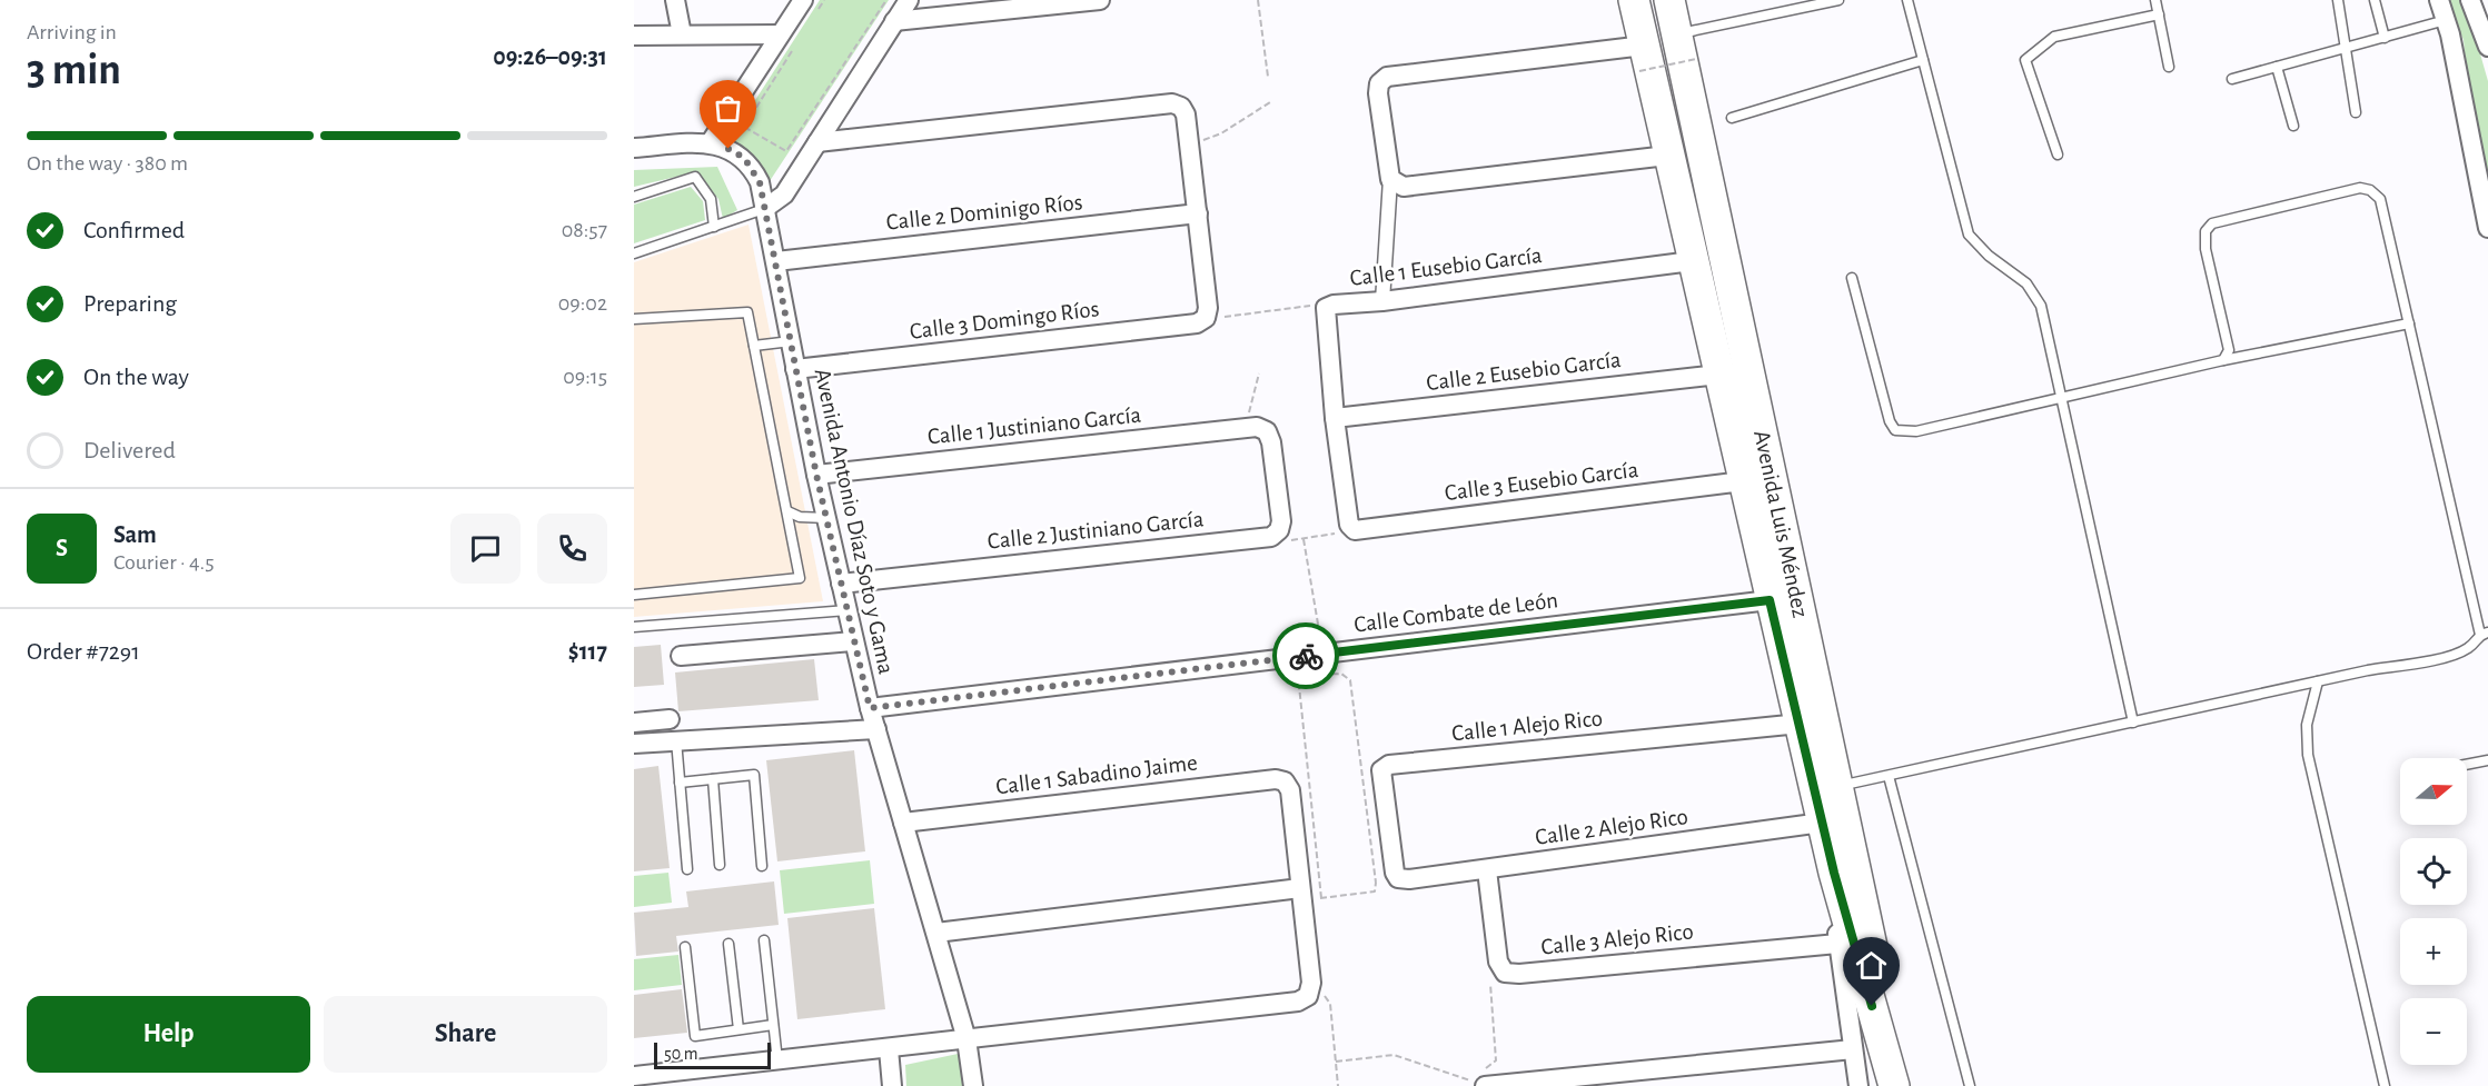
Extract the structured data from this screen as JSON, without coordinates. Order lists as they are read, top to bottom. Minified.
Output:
{"streets":{"main road":["Avenida Luis Méndez"],"street":["Calle 2 Dominigo Ríos","Calle 1 Eusebio García","Calle 3 Domingo Ríos","Calle 2 Eusebio García","Calle 1 Justiniano García","Calle 3 Eusebio García","Avenida Antonio Díaz Soto y Gama","Calle 2 Justiniano García","Calle Combate de León","Calle 1 Alejo Rico","Calle 1 Sabadino Jaime","Calle 2 Alejo Rico","Calle 3 Alejo Rico"]},"crossings":[["Calle 2 Dominigo Ríos","Avenida Antonio Díaz Soto y Gama"],["Calle 1 Eusebio García","Calle 3 Domingo Ríos"],["Calle 1 Eusebio García","Avenida Luis Méndez"],["Calle 3 Domingo Ríos","Avenida Antonio Díaz Soto y Gama"],["Calle 2 Eusebio García","Avenida Luis Méndez"],["Calle 1 Justiniano García","Avenida Antonio Díaz Soto y Gama"],["Calle 3 Eusebio García","Avenida Luis Méndez"],["Avenida Antonio Díaz Soto y Gama","Calle 2 Justiniano García"],["Avenida Antonio Díaz Soto y Gama","Calle Combate de León"],["Avenida Antonio Díaz Soto y Gama","Calle 1 Sabadino Jaime"],["Avenida Luis Méndez","Calle Combate de León"],["Avenida Luis Méndez","Calle 1 Alejo Rico"],["Avenida Luis Méndez","Calle 2 Alejo Rico"],["Avenida Luis Méndez","Calle 3 Alejo Rico"],["Calle 1 Alejo Rico","Calle 2 Alejo Rico"]],"scale_bar":"50 m","north":"right","page":{"heading":["3 min","Arriving in","09:26–09:31"],"panel":["Sam","Courier · 4.5","Order #7291","$117"],"bar":"On the way · 380 m","list":[["Confirmed","08:57"],["Preparing","09:02"],["On the way","09:15"],"Delivered"],"round":"S","map_buttons":["+","−"],"buttons":["Help","Share"],"scale":"50 m"}}
